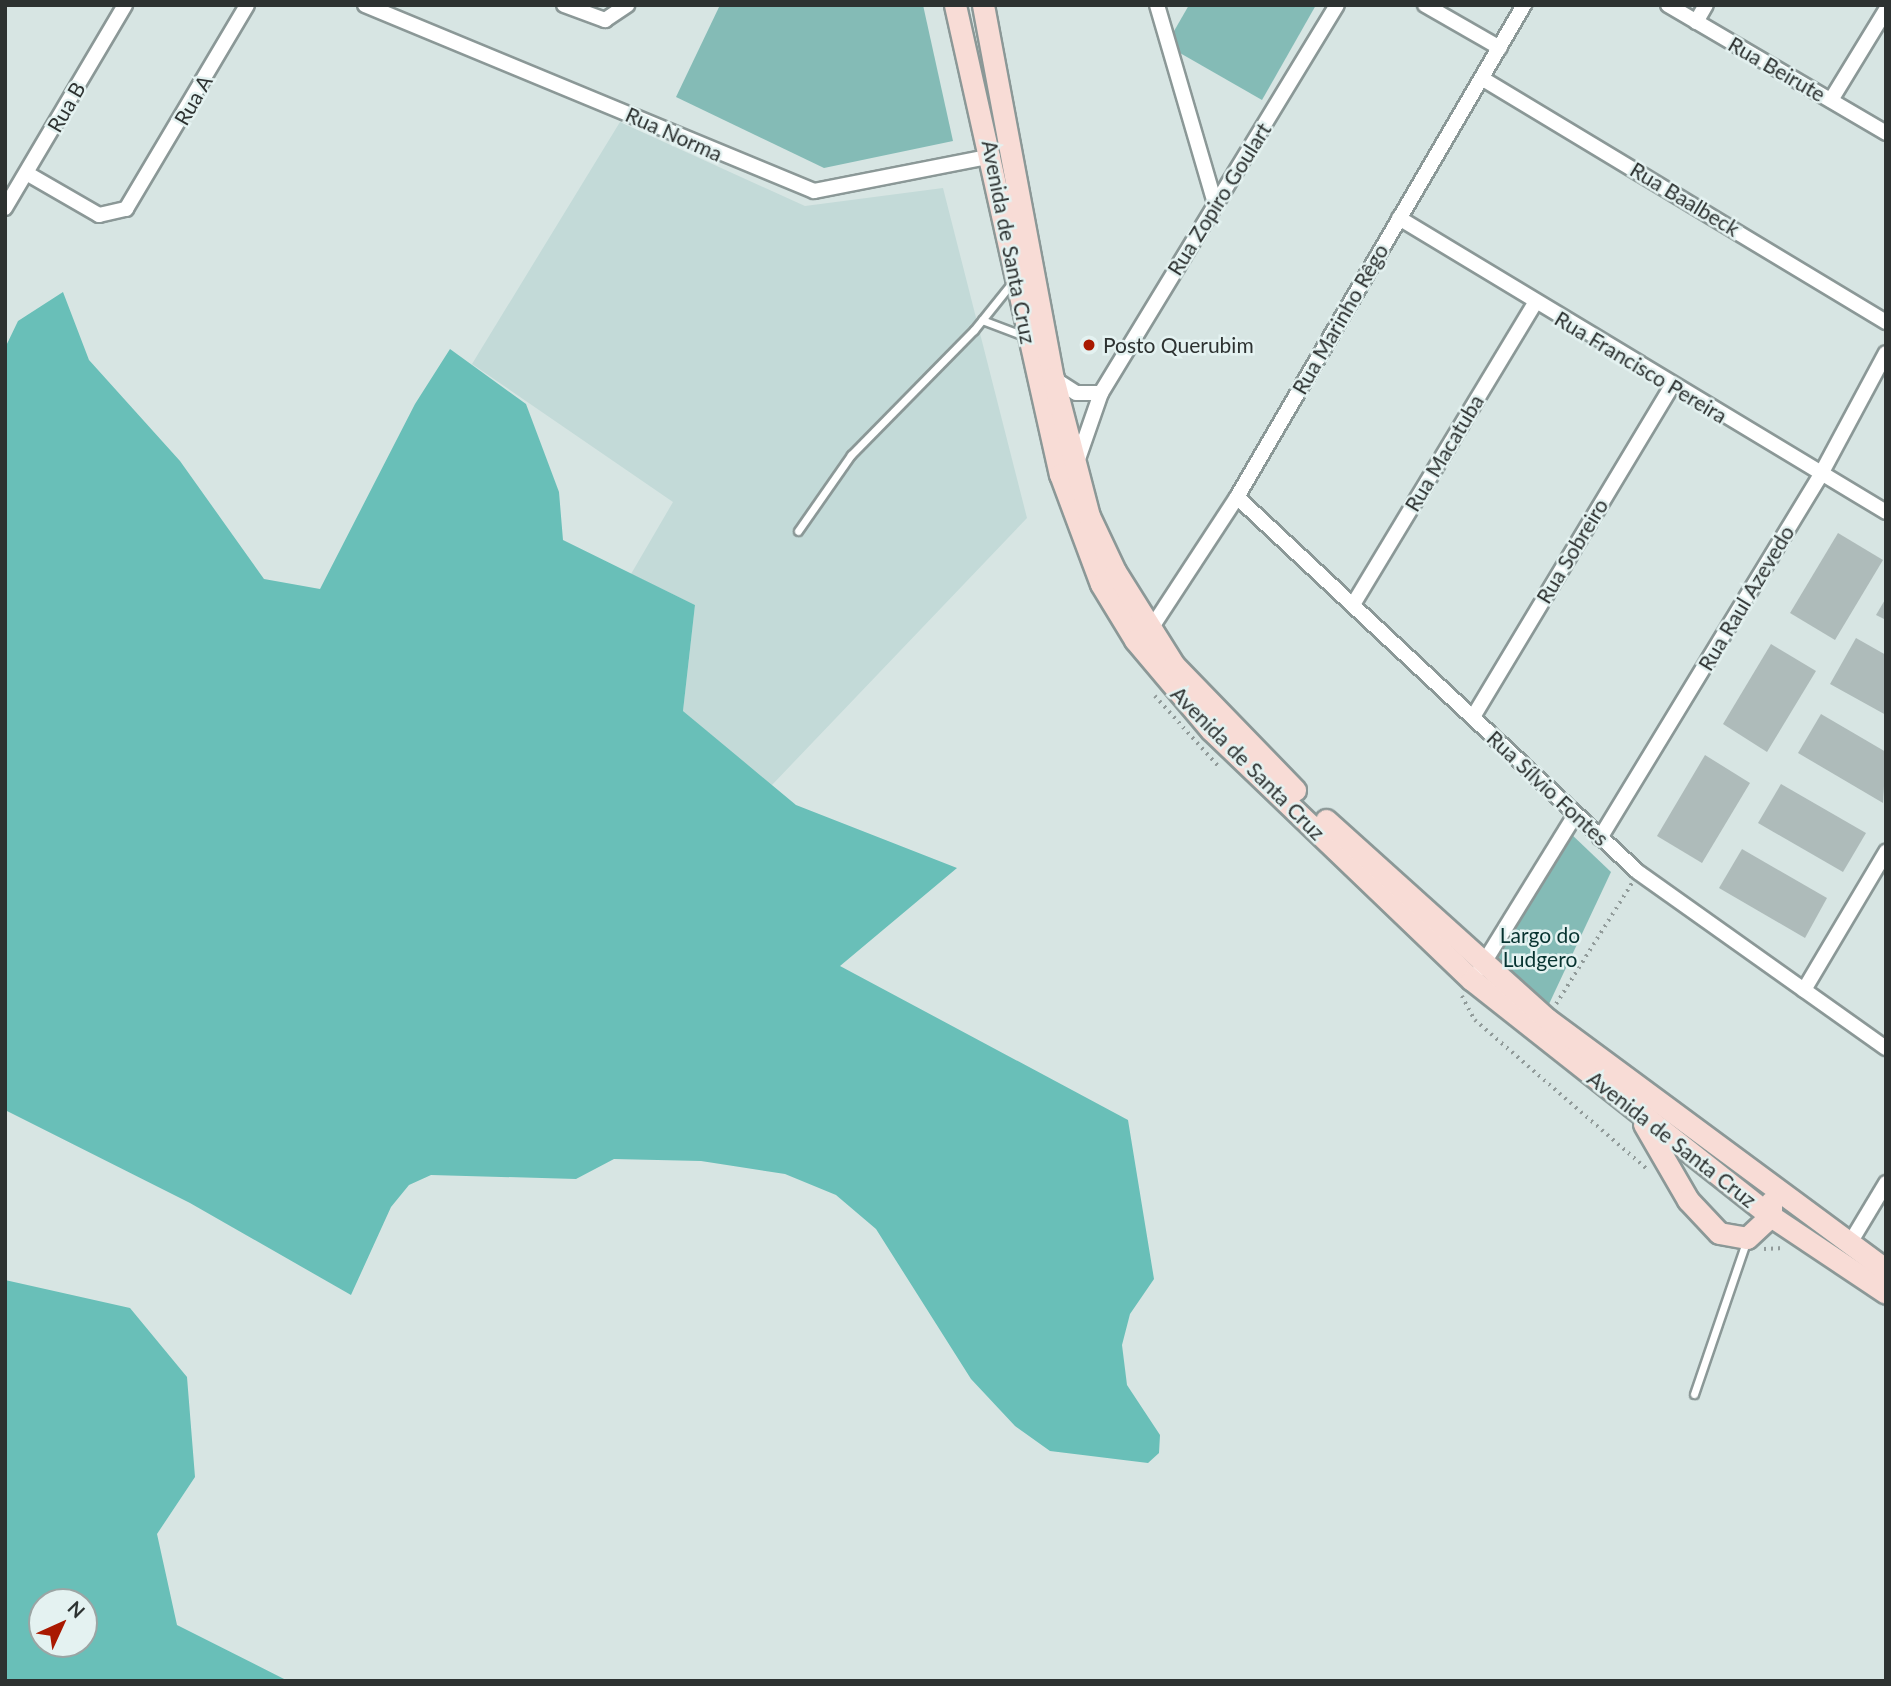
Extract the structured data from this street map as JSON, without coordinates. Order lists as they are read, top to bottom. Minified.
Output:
{"streets":{"main road":["Avenida de Santa Cruz"],"street":["Rua Beirute","Rua A","Rua B","Rua Norma","Rua Zopiro Goulart","Rua Baalbeck","Rua Marinho Rêgo","Rua Francisco Pereira","Rua Macatuba","Rua Sobreiro","Rua Raul Azevedo","Rua Sílvio Fontes"]},"crossings":[["Rua A","Rua B"],["Rua Norma","Avenida de Santa Cruz"],["Rua Zopiro Goulart","Avenida de Santa Cruz"],["Rua Baalbeck","Rua Marinho Rêgo"],["Avenida de Santa Cruz","Rua Marinho Rêgo"],["Rua Marinho Rêgo","Rua Francisco Pereira"],["Rua Marinho Rêgo","Rua Sílvio Fontes"],["Rua Francisco Pereira","Rua Macatuba"],["Rua Francisco Pereira","Rua Sobreiro"],["Rua Francisco Pereira","Rua Raul Azevedo"],["Rua Macatuba","Rua Sílvio Fontes"],["Rua Sobreiro","Rua Sílvio Fontes"],["Rua Raul Azevedo","Rua Sílvio Fontes"]],"parks":["Largo do Ludgero"],"places":["Posto Querubim"],"north":"top right"}
